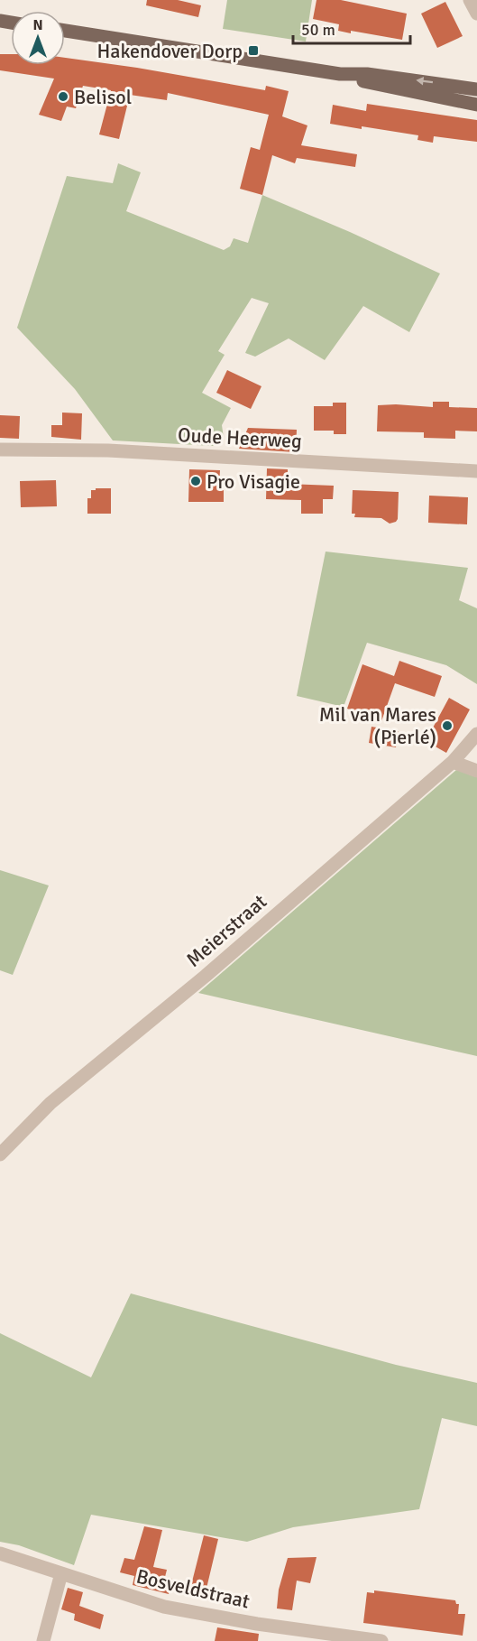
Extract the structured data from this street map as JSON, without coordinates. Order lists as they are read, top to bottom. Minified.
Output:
{"streets":{"street":["Oude Heerweg","Meierstraat","Bosveldstraat"]},"places":{"transit":["Hakendover Dorp"],"other":["Belisol","Pro Visagie","Mil van Mares (Pierlé)"]},"scale_bar":"50 m","north":"top"}
